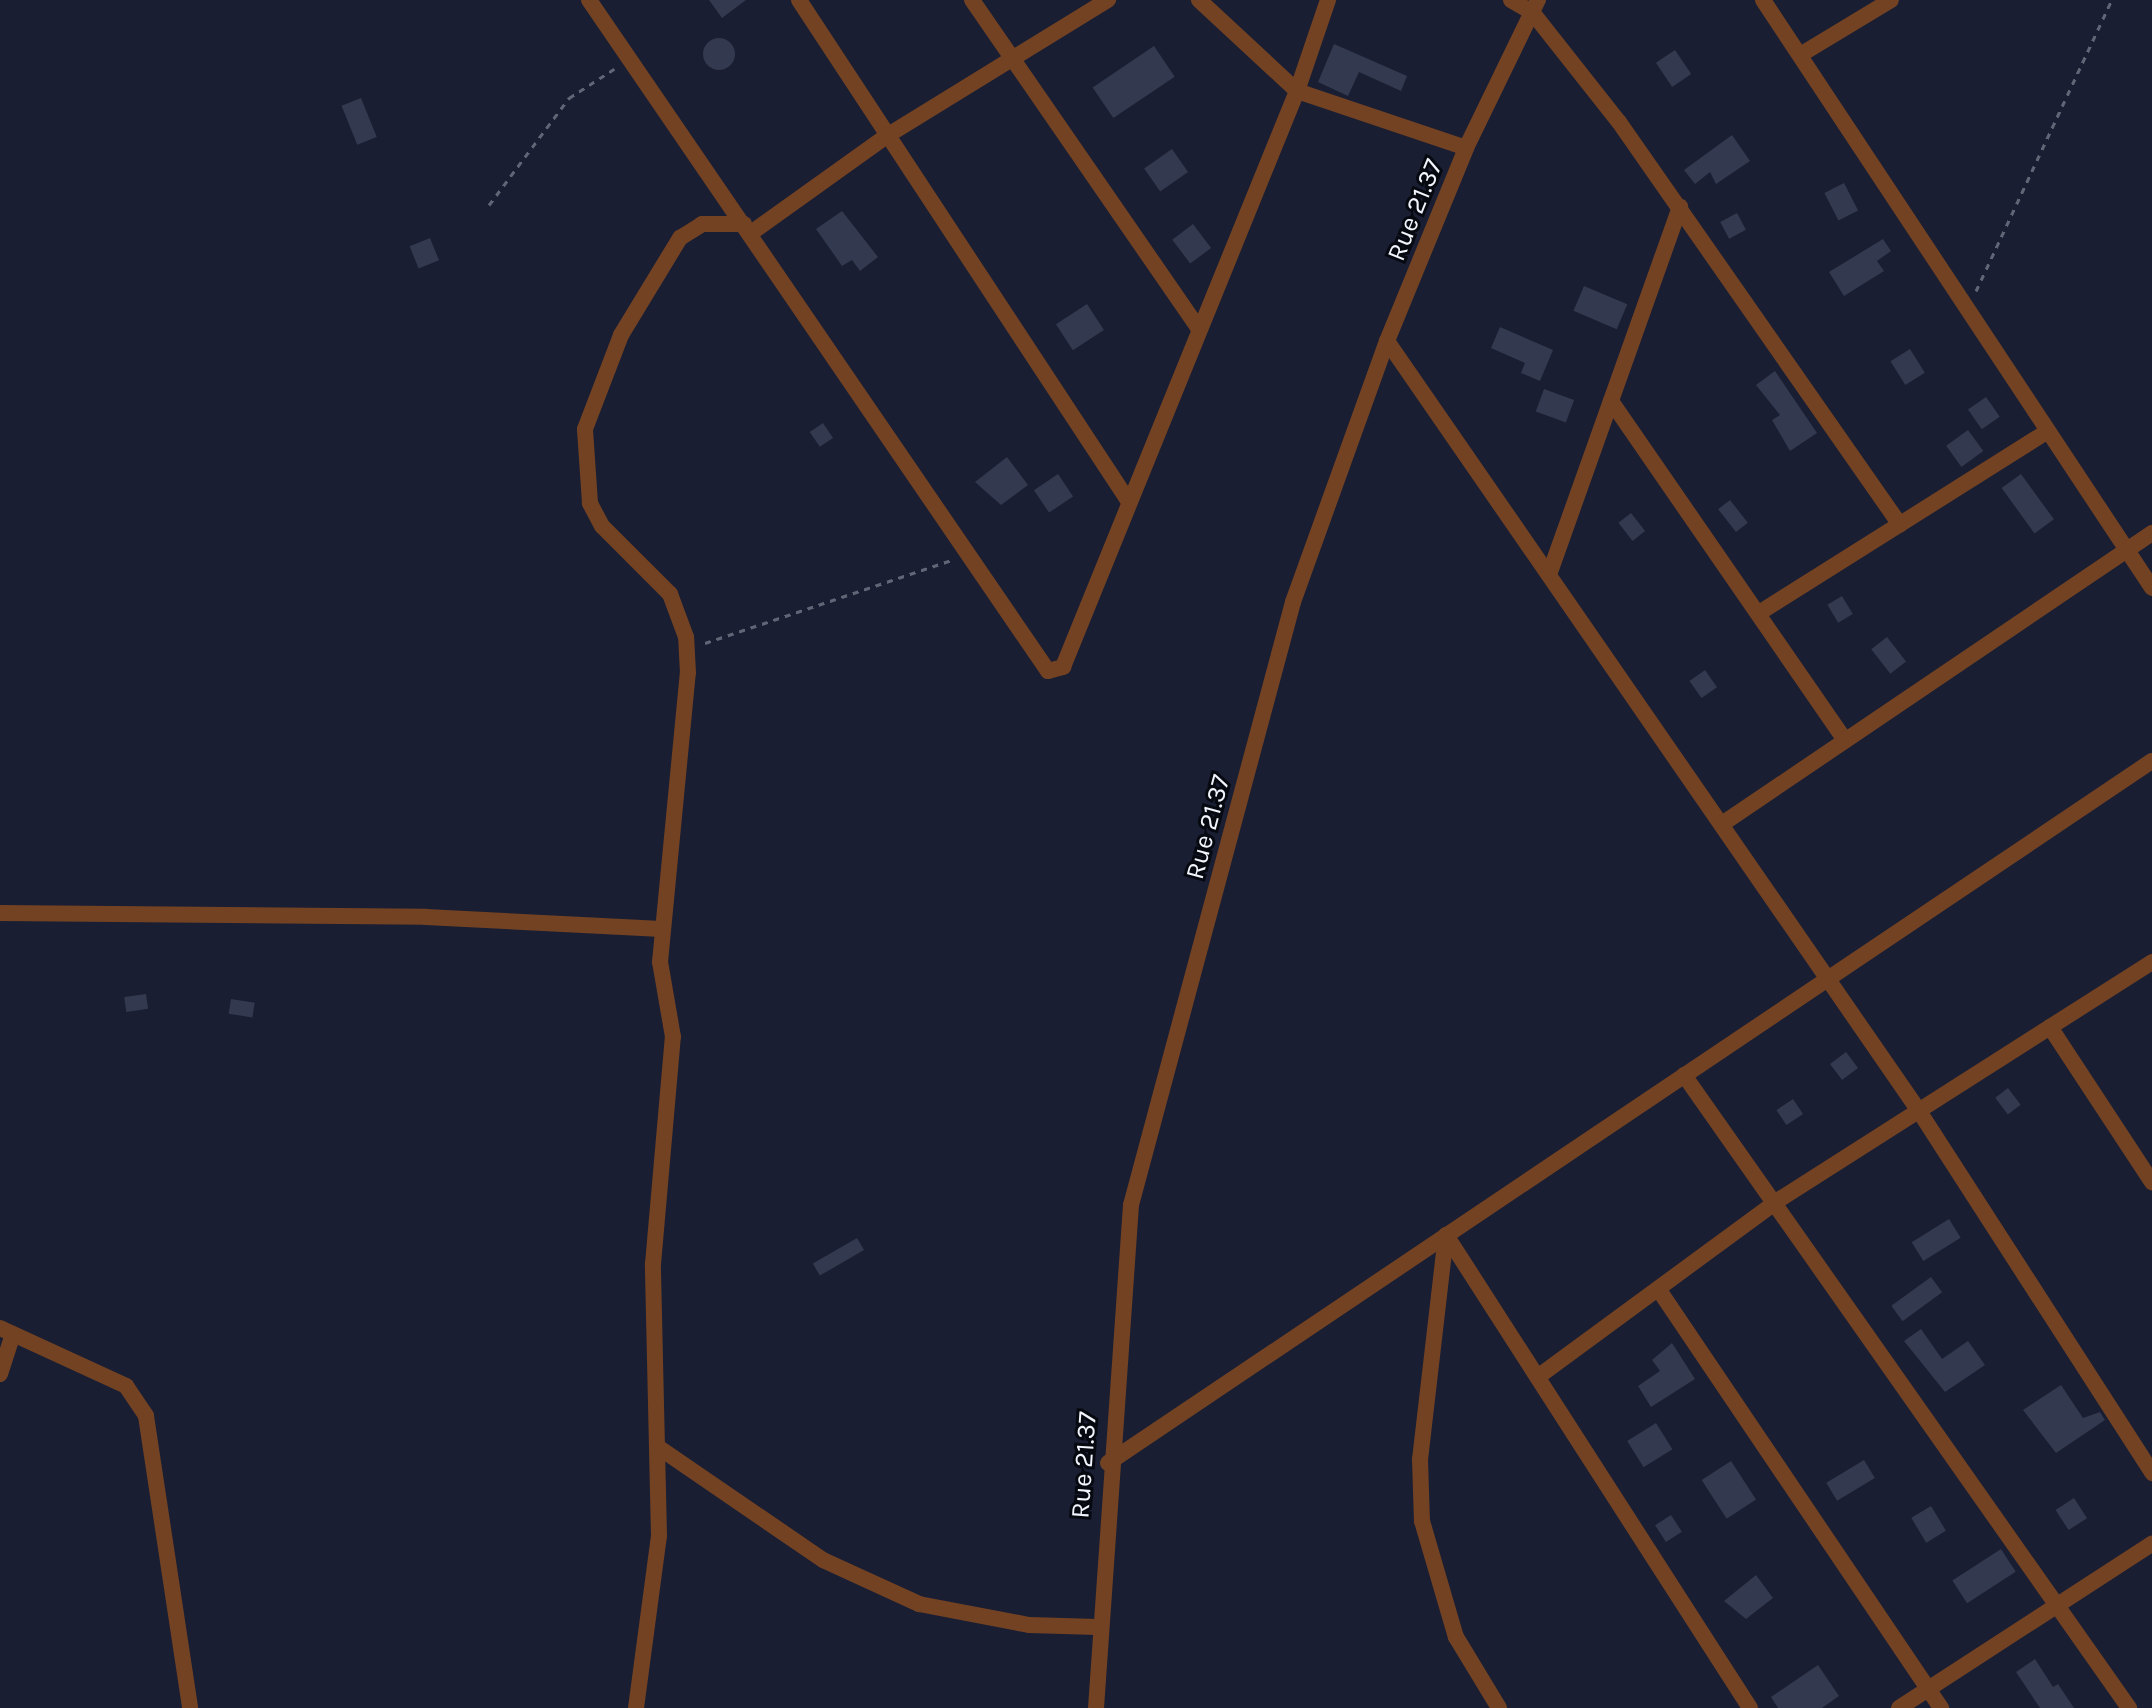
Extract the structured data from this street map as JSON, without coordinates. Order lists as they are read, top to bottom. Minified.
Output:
{"streets":{"street":["Rue 21.37"]}}
